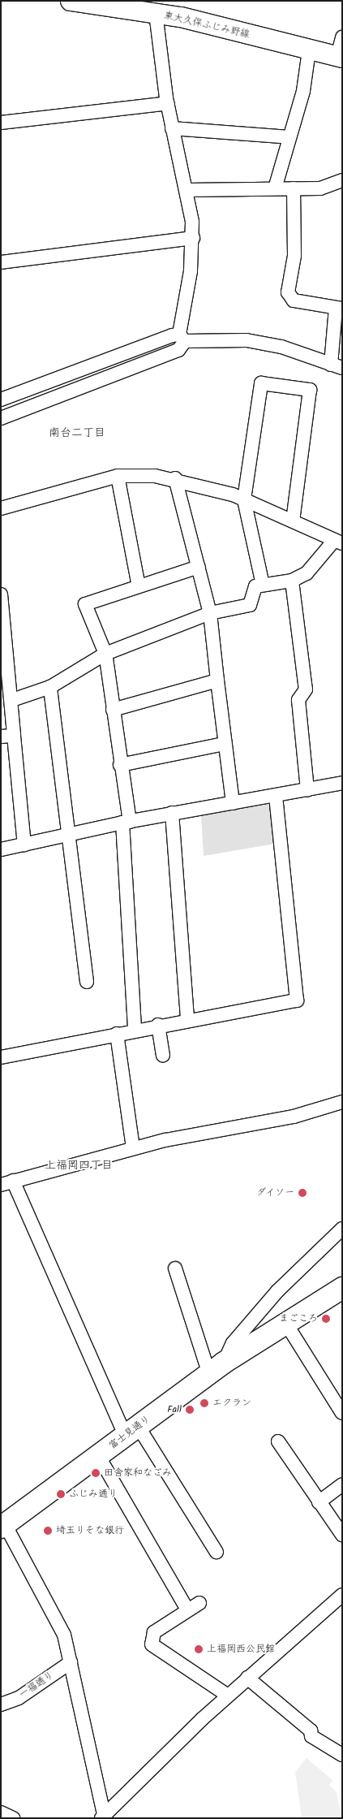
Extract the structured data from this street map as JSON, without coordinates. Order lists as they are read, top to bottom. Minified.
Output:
{"streets":{"main road":["東大久保ふじみ野線","富士見通り"],"street":["一福通り"]},"districts":["南台二丁目","上福岡四丁目"],"places":["ダイソー","まごころ","エクラン","Fall","田舎家和なごみ","ふじみ通り","埼玉りそな銀行","上福岡西公民館"]}
